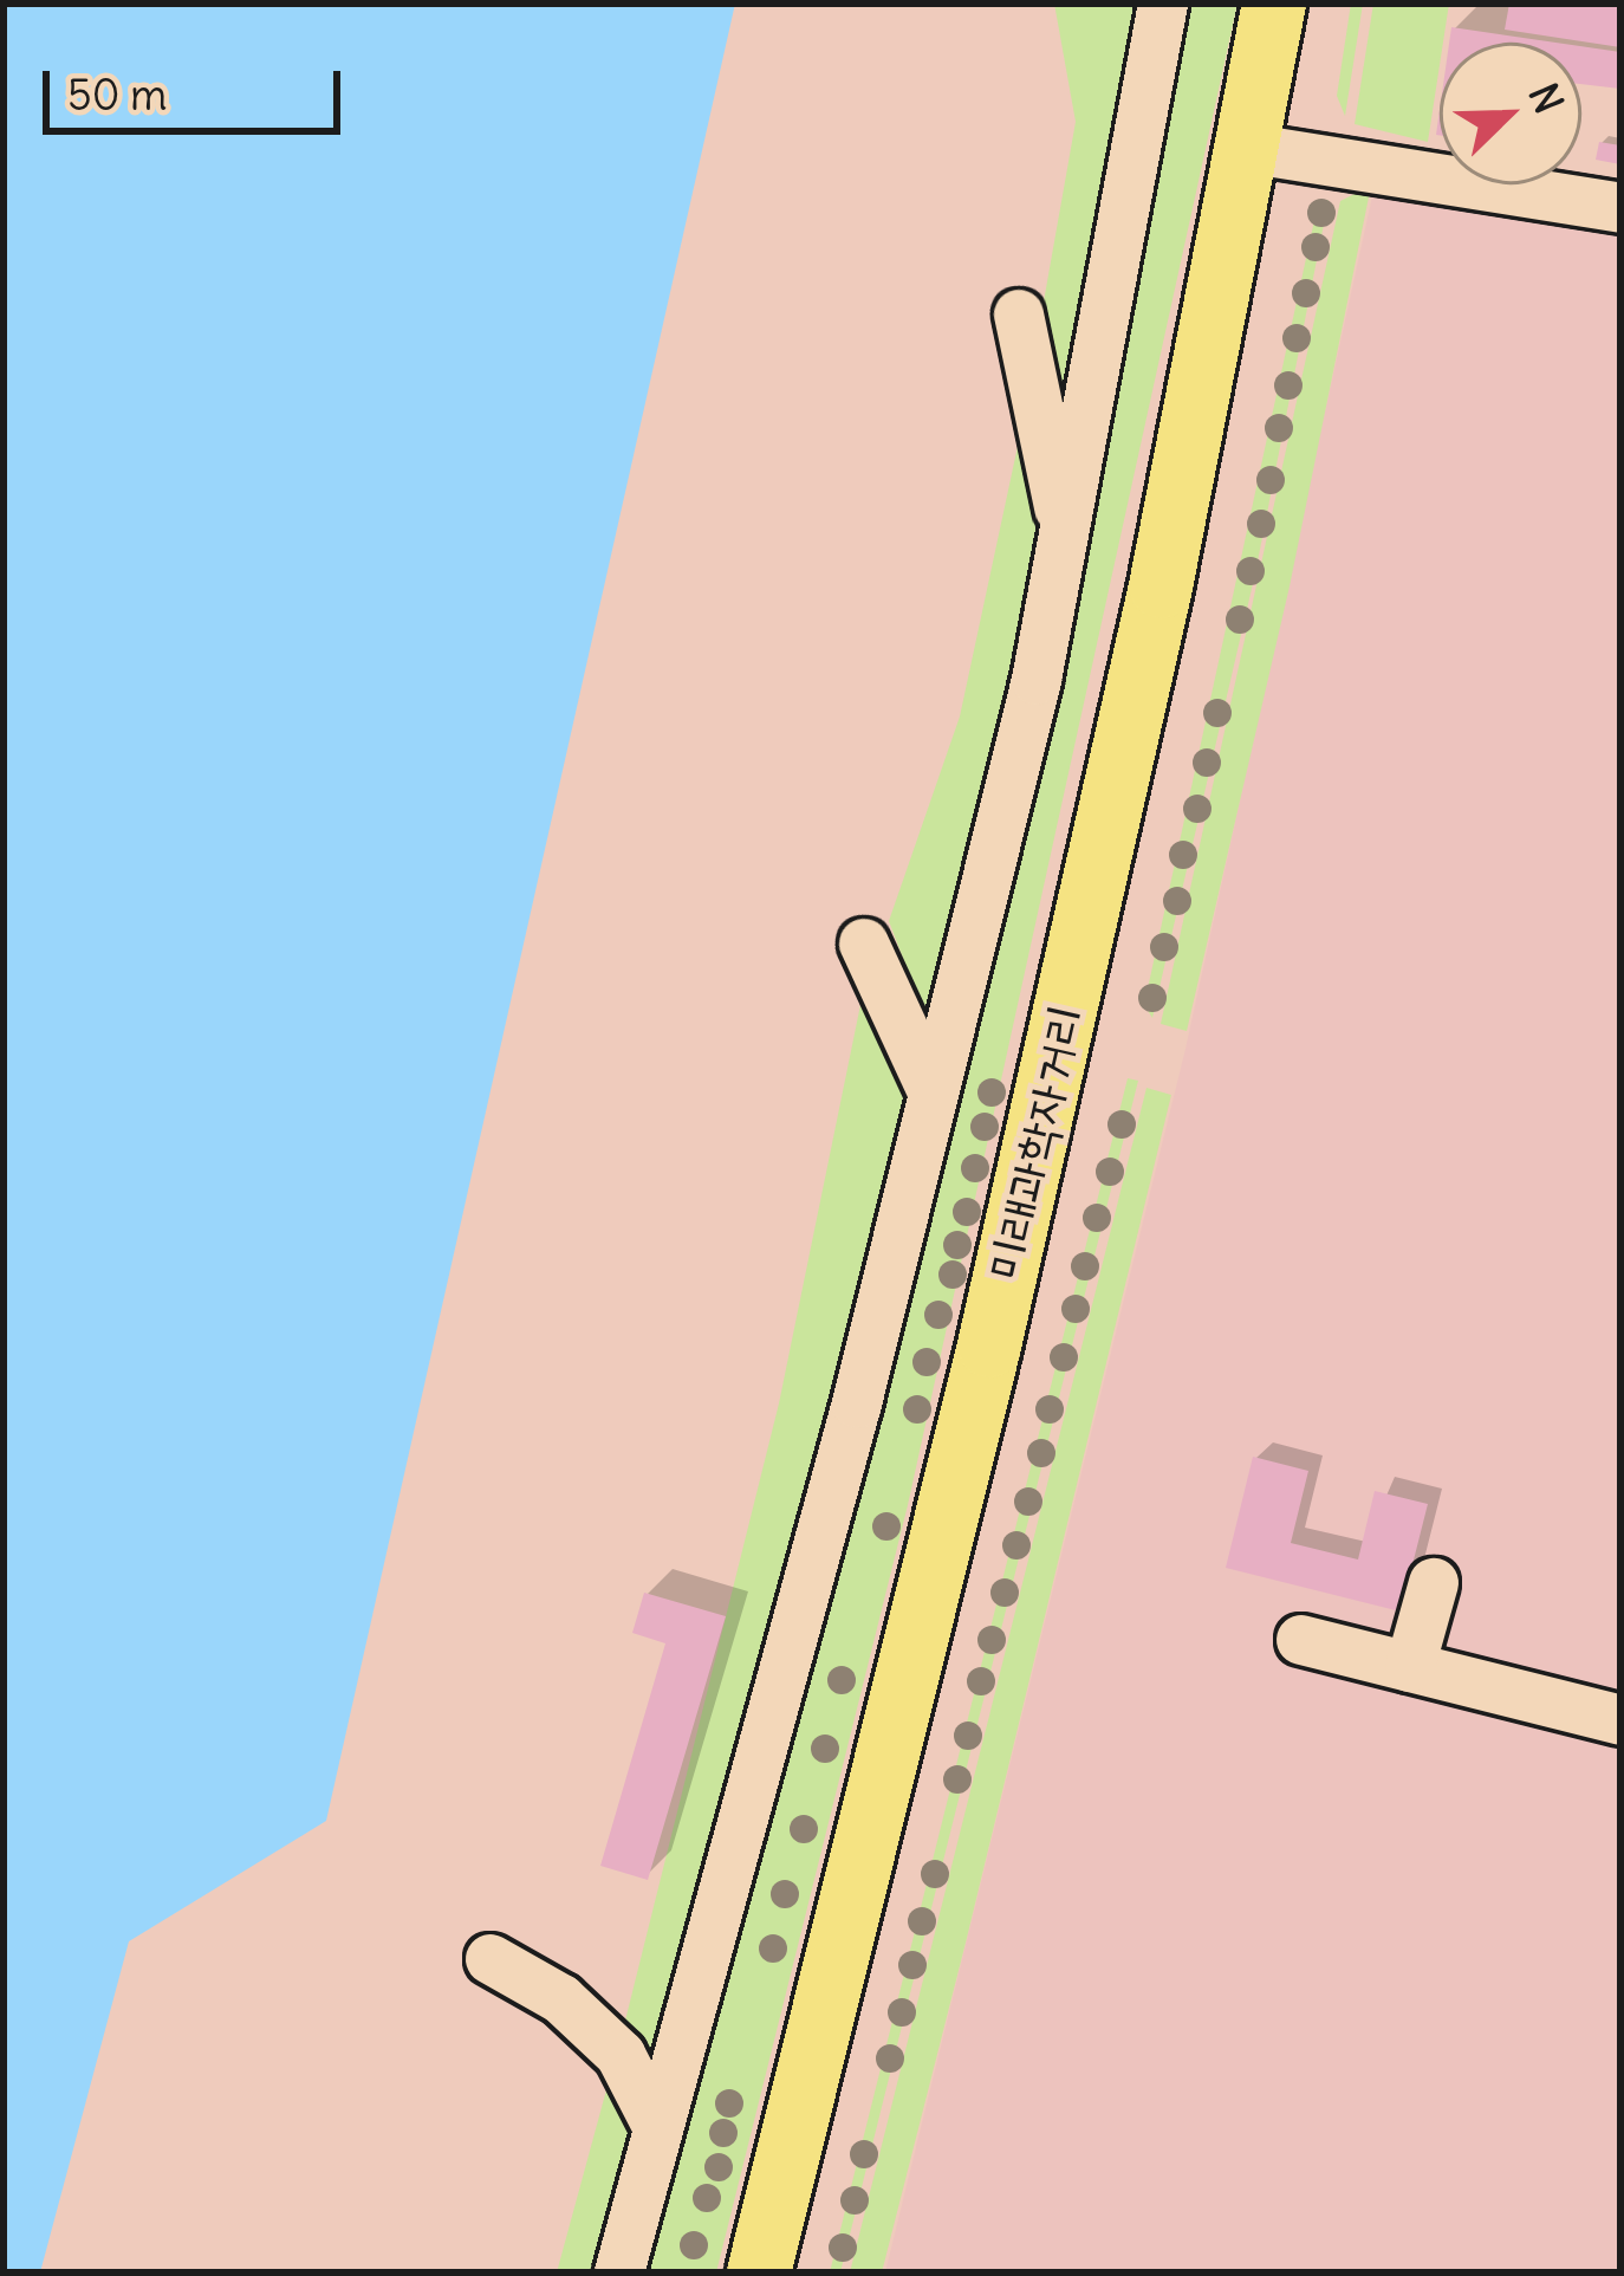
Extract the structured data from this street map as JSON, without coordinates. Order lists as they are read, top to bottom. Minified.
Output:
{"streets":{"main road":["미래과학자거리"]},"scale_bar":"50 m","north":"top right"}
